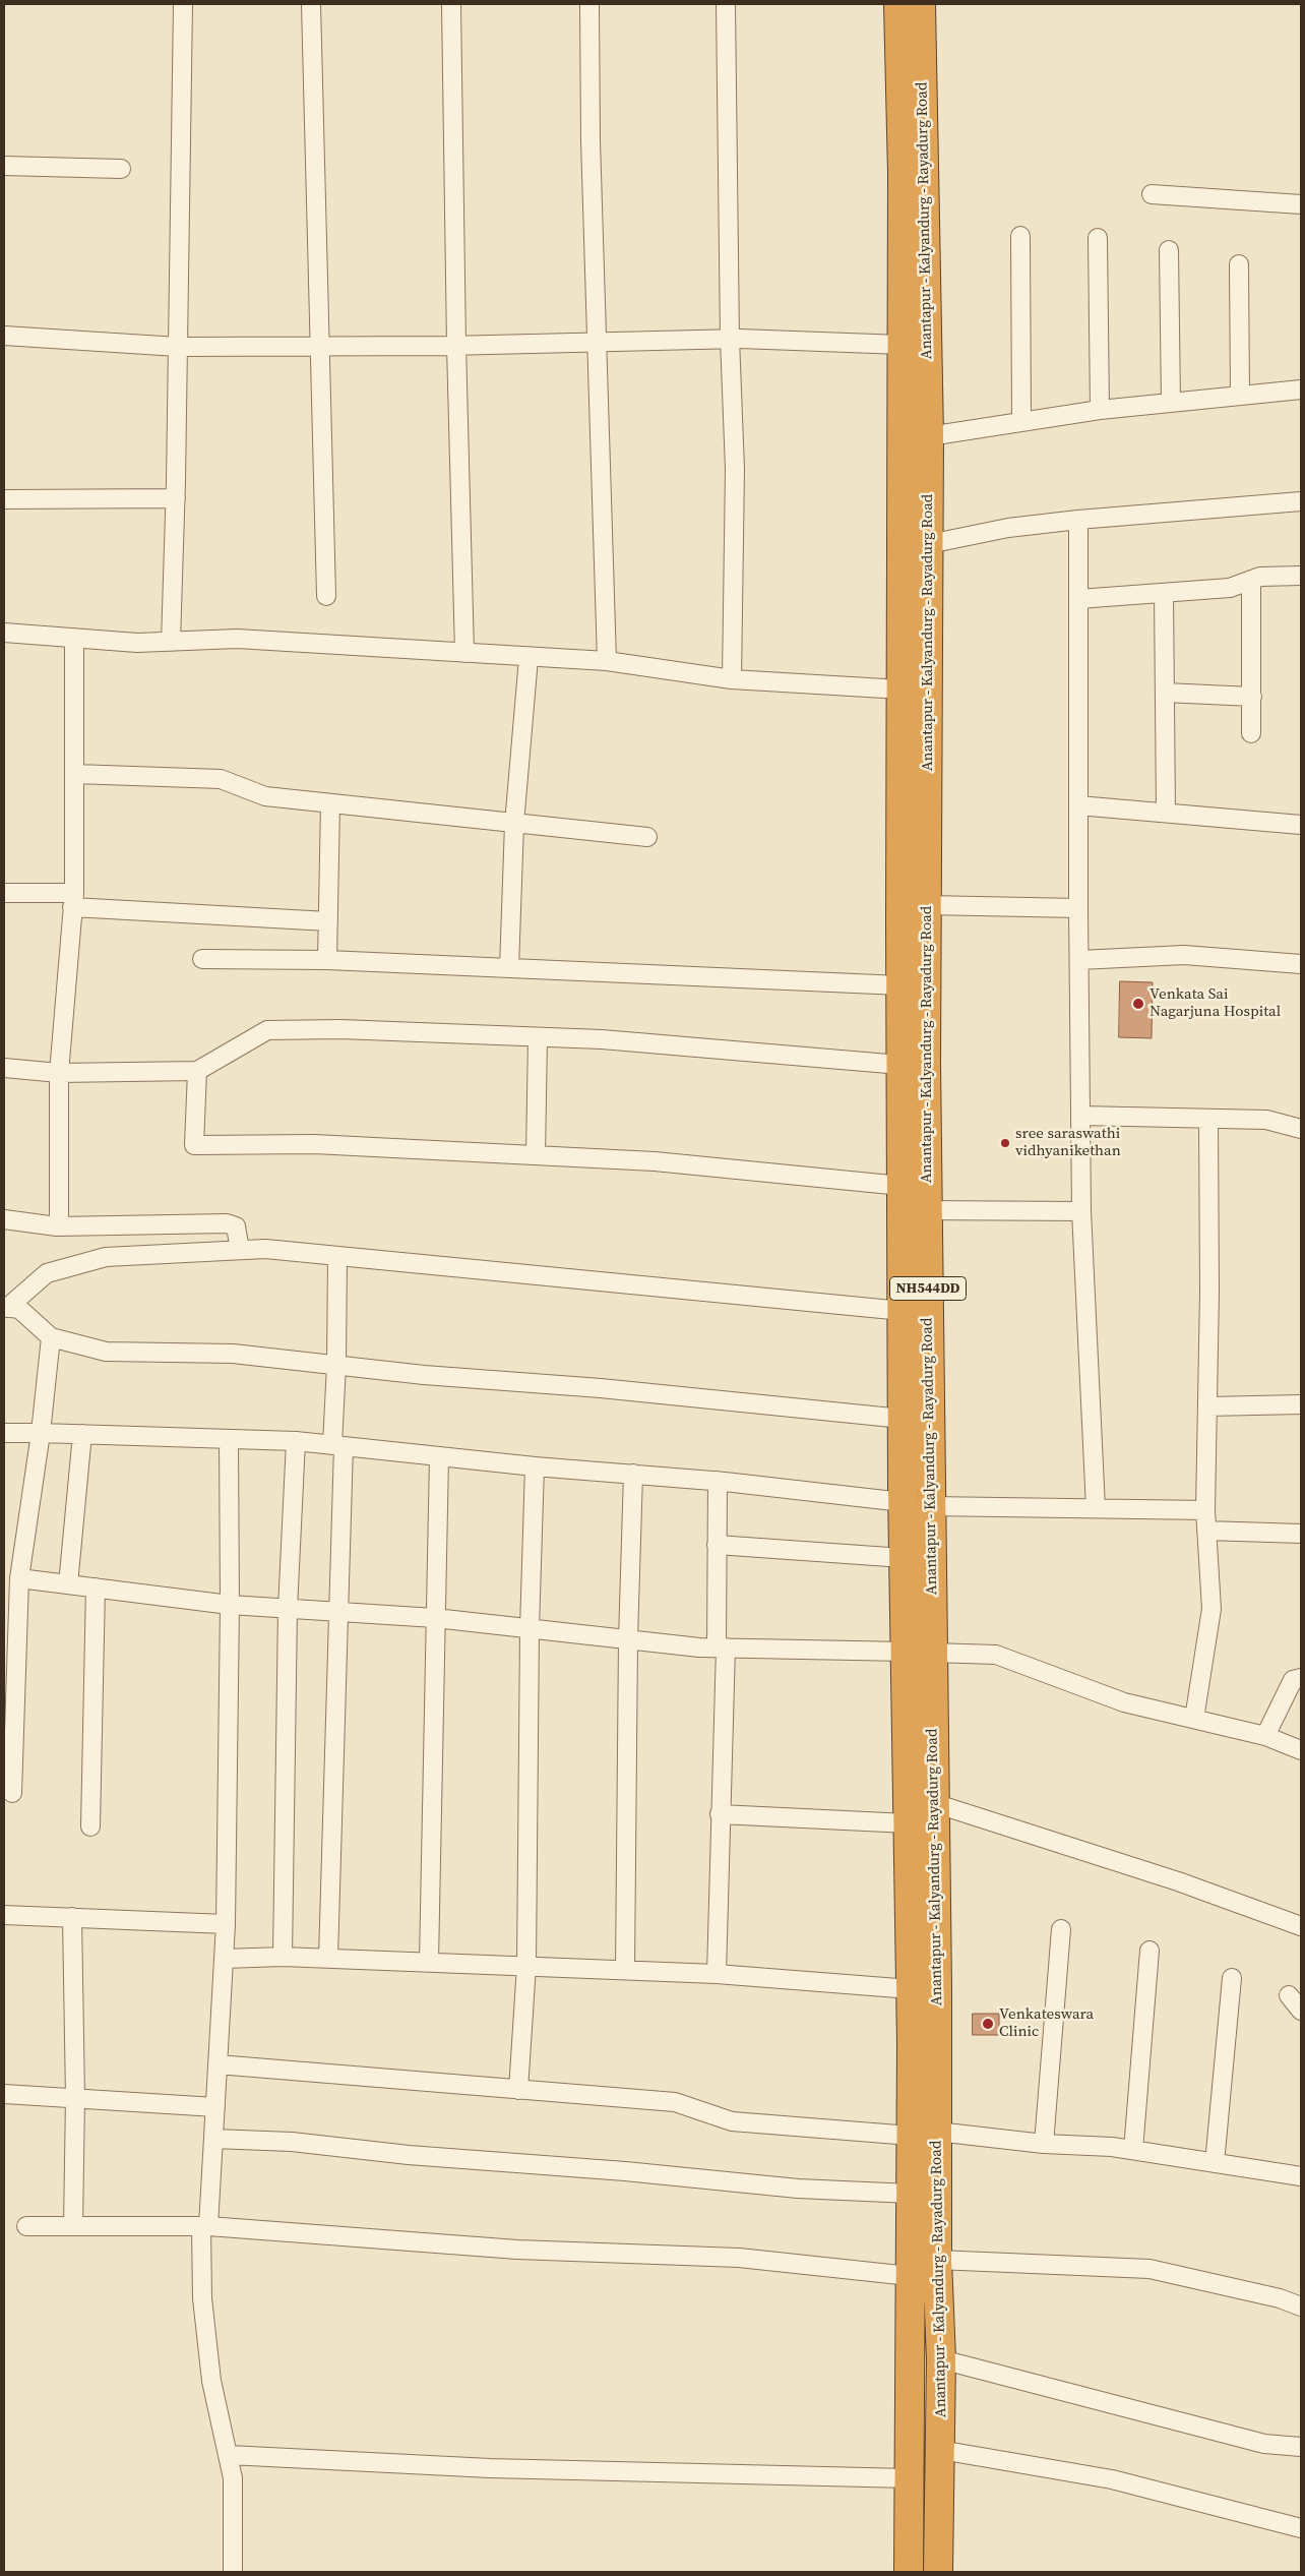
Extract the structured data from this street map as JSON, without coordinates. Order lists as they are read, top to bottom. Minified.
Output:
{"streets":{"highway":["Anantapur - Kalyandurg - Rayadurg Road","NH544DD"]},"places":["Venkata Sai Nagarjuna Hospital","sree saraswathi vidhyanikethan","Venkateswara Clinic"]}
